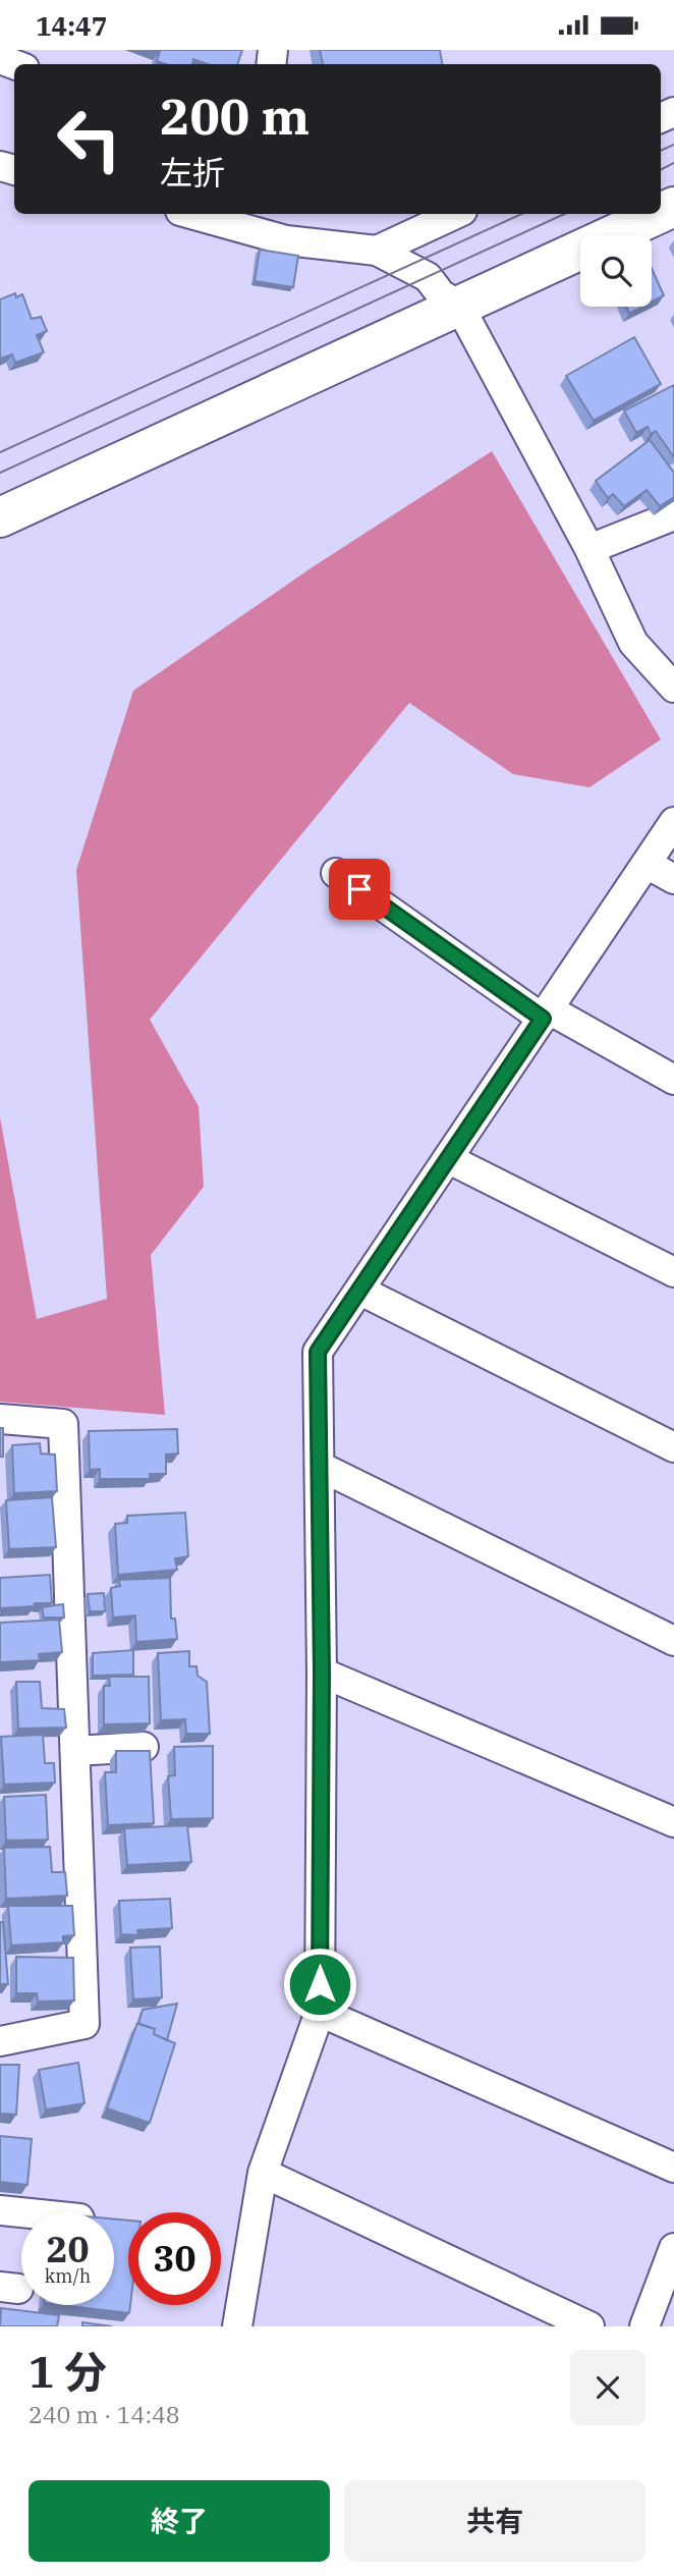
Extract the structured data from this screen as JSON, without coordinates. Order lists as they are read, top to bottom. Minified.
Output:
{"page":{"status":"14:47","turn":["200 m","左折"],"speed":"20 km/h","limit":"30","heading":["1 分","240 m · 14:48"],"buttons":["終了","共有"]}}
